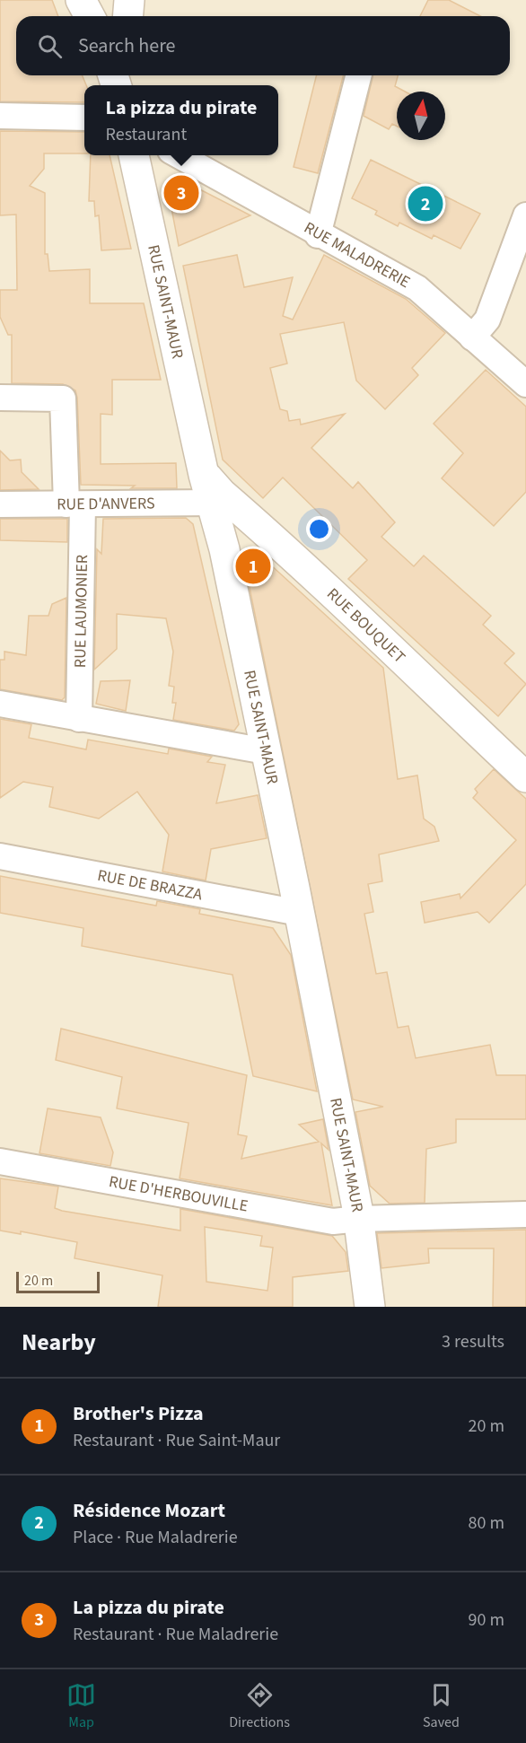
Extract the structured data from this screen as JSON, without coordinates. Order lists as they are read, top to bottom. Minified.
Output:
{"streets":{"street":["RUE MALADRERIE","RUE SAINT-MAUR","RUE D'ANVERS","RUE LAUMONIER","RUE BOUQUET","RUE DE BRAZZA","RUE D'HERBOUVILLE"]},"crossings":[["RUE SAINT-MAUR","RUE D'ANVERS"],["RUE SAINT-MAUR","RUE BOUQUET"],["RUE SAINT-MAUR","RUE DE BRAZZA"],["RUE SAINT-MAUR","RUE D'HERBOUVILLE"],["RUE D'ANVERS","RUE LAUMONIER"]],"scale_bar":"20 m","north":"top","page":{"search":"Search here","popup":["La pizza du pirate","Restaurant"],"pins":["3","2","1"],"scale":"20 m","heading":["Nearby","3 results"],"list":[{"mark":"1","name":"Brother's Pizza","note":"Restaurant · Rue Saint-Maur","value":"20 m"},{"mark":"2","name":"Résidence Mozart","note":"Place · Rue Maladrerie","value":"80 m"},{"mark":"3","name":"La pizza du pirate","note":"Restaurant · Rue Maladrerie","value":"90 m"}],"nav":["Map","Directions","Saved"]}}
